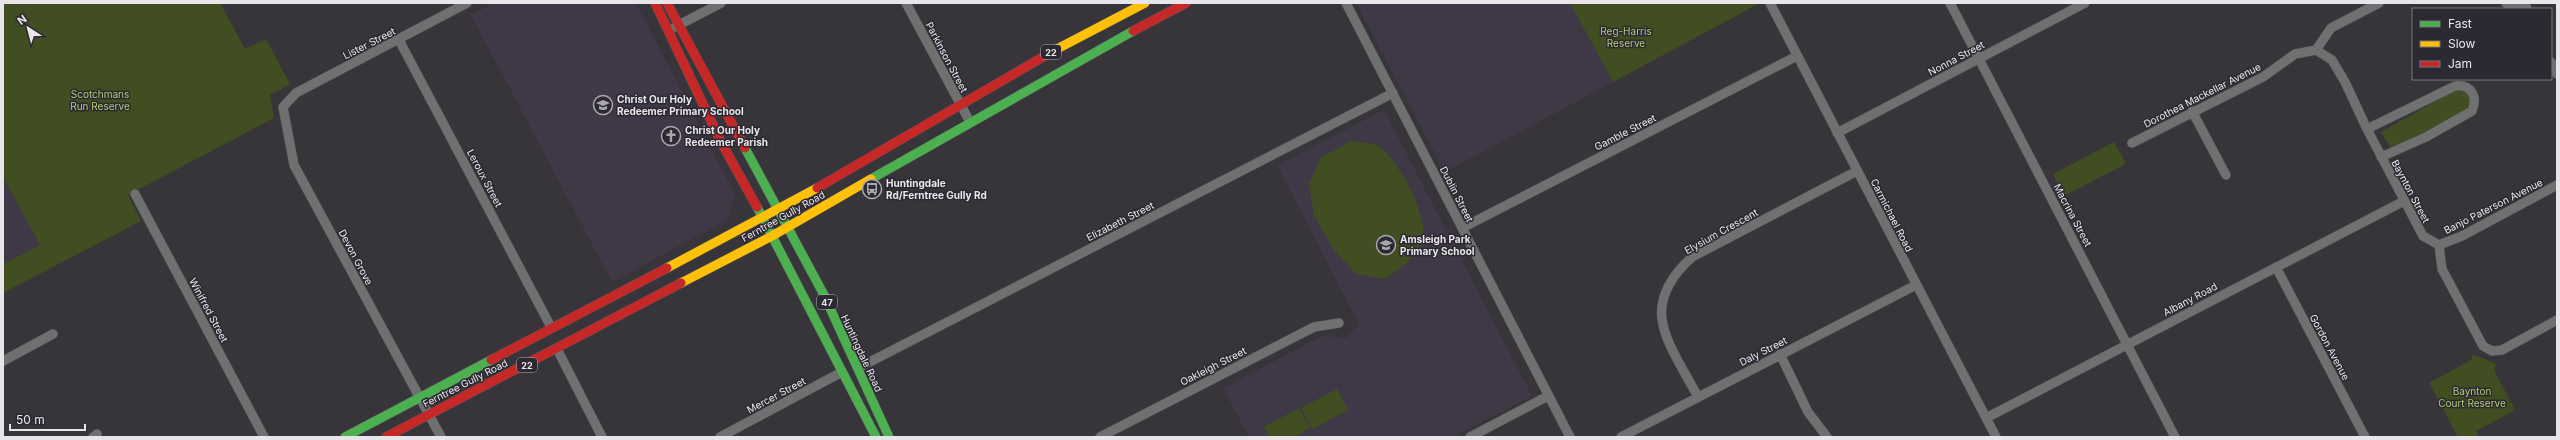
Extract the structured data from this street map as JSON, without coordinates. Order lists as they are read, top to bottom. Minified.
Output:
{"streets":{"main road":["22","Ferntree Gully Road","47","Huntingdale Road"],"street":["Lister Street","Parkinson Street","Nonna Street","Dorothea Mackellar Avenue","Gamble Street","Leroux Street","Baynton Street","Dublin Street","Banjo Paterson Avenue","Carmichael Road","Macrina Street","Elizabeth Street","Elysium Crescent","Devon Grove","Albany Road","Winifred Street","Gordon Avenue","Daly Street","Oakleigh Street","Mercer Street"]},"crossings":[["Lister Street","Leroux Street"],["Lister Street","Devon Grove"],["Parkinson Street","Ferntree Gully Road"],["Nonna Street","Carmichael Road"],["Nonna Street","Macrina Street"],["Dorothea Mackellar Avenue","Baynton Street"],["Gamble Street","Dublin Street"],["Gamble Street","Carmichael Road"],["Leroux Street","Ferntree Gully Road"],["Baynton Street","Banjo Paterson Avenue"],["Baynton Street","Albany Road"],["Dublin Street","Elizabeth Street"],["Carmichael Road","Elysium Crescent"],["Carmichael Road","Albany Road"],["Carmichael Road","Daly Street"],["Macrina Street","Albany Road"],["Ferntree Gully Road","Devon Grove"],["Ferntree Gully Road","47"],["Ferntree Gully Road","Huntingdale Road"],["Elizabeth Street","Huntingdale Road"],["Elysium Crescent","Daly Street"],["Albany Road","Gordon Avenue"],["47","Mercer Street"]],"parks":["Reg-Harris Reserve","Scotchmans Run Reserve","Baynton Court Reserve"],"places":{"school or university":["Christ Our Holy Redeemer Primary School","Amsleigh Park Primary School"],"church":["Christ Our Holy Redeemer Parish"],"bus stop":["Huntingdale Rd/Ferntree Gully Rd"]},"legend":["Fast","Slow","Jam"],"scale_bar":"50 m","north":"top left"}
